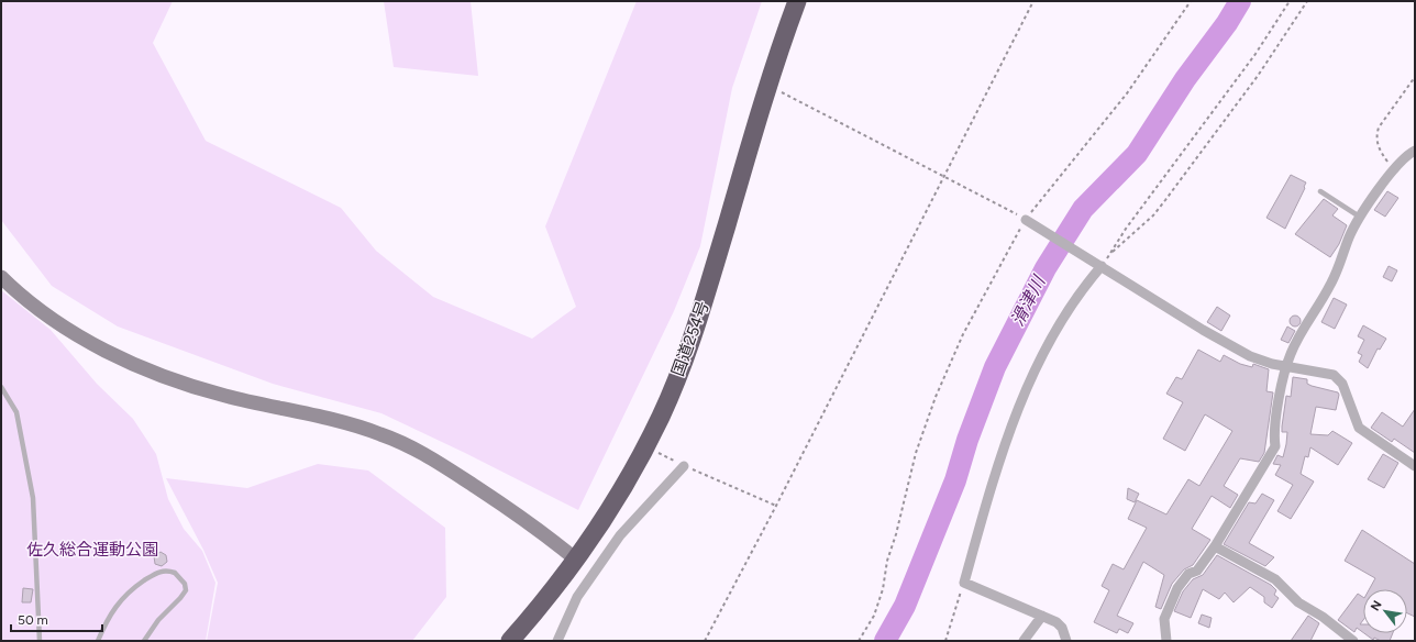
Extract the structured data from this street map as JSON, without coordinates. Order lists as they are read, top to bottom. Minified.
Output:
{"streets":{"highway":["国道254号"]},"water":["滑津川"],"parks":["佐久総合運動公園"],"scale_bar":"50 m","north":"top left"}
